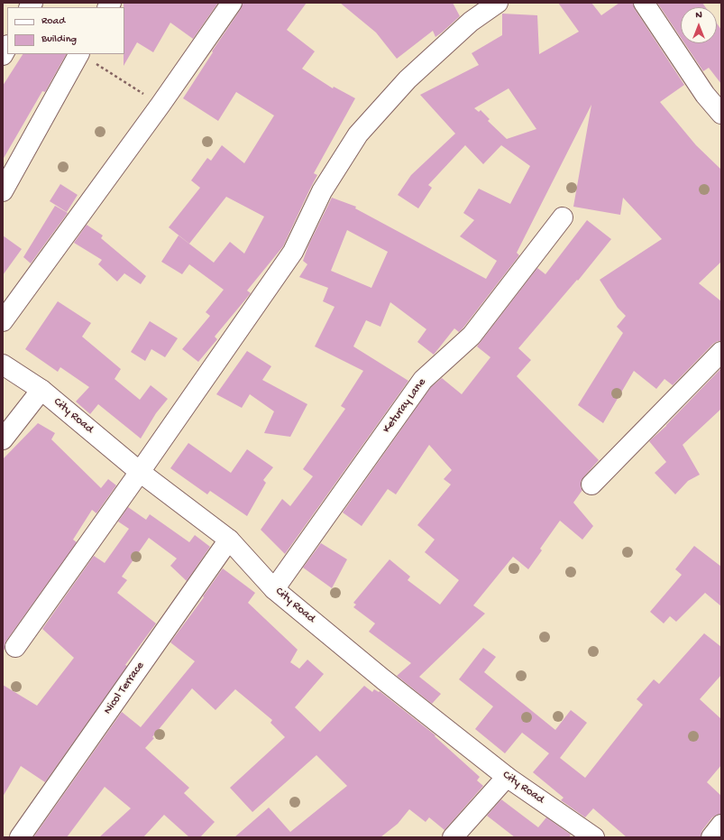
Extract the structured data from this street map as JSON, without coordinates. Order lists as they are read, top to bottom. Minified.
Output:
{"streets":{"street":["Keturay Lane","City Road","Nicol Terrace"]},"crossings":[["Keturay Lane","City Road"],["City Road","Nicol Terrace"]],"legend":["Road","Building"],"north":"top"}
